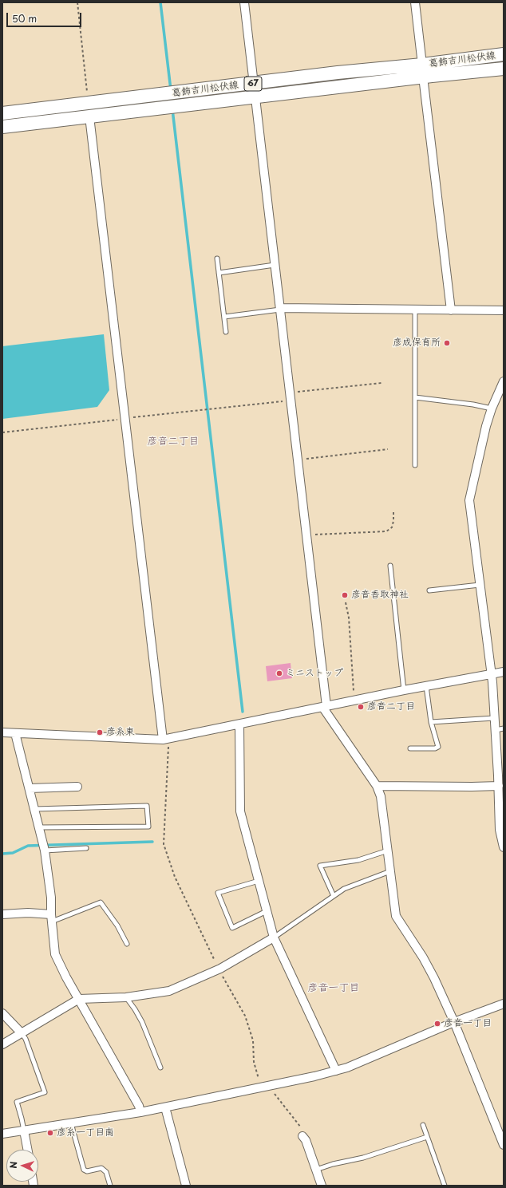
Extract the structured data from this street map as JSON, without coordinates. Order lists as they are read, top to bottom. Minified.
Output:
{"streets":{"main road":["葛飾吉川松伏線","67"]},"districts":["彦音二丁目","彦音一丁目"],"places":["彦成保育所","彦音香取神社","ミニストップ","彦音二丁目","彦糸東","彦音一丁目","彦糸一丁目南"],"scale_bar":"50 m","north":"left"}
